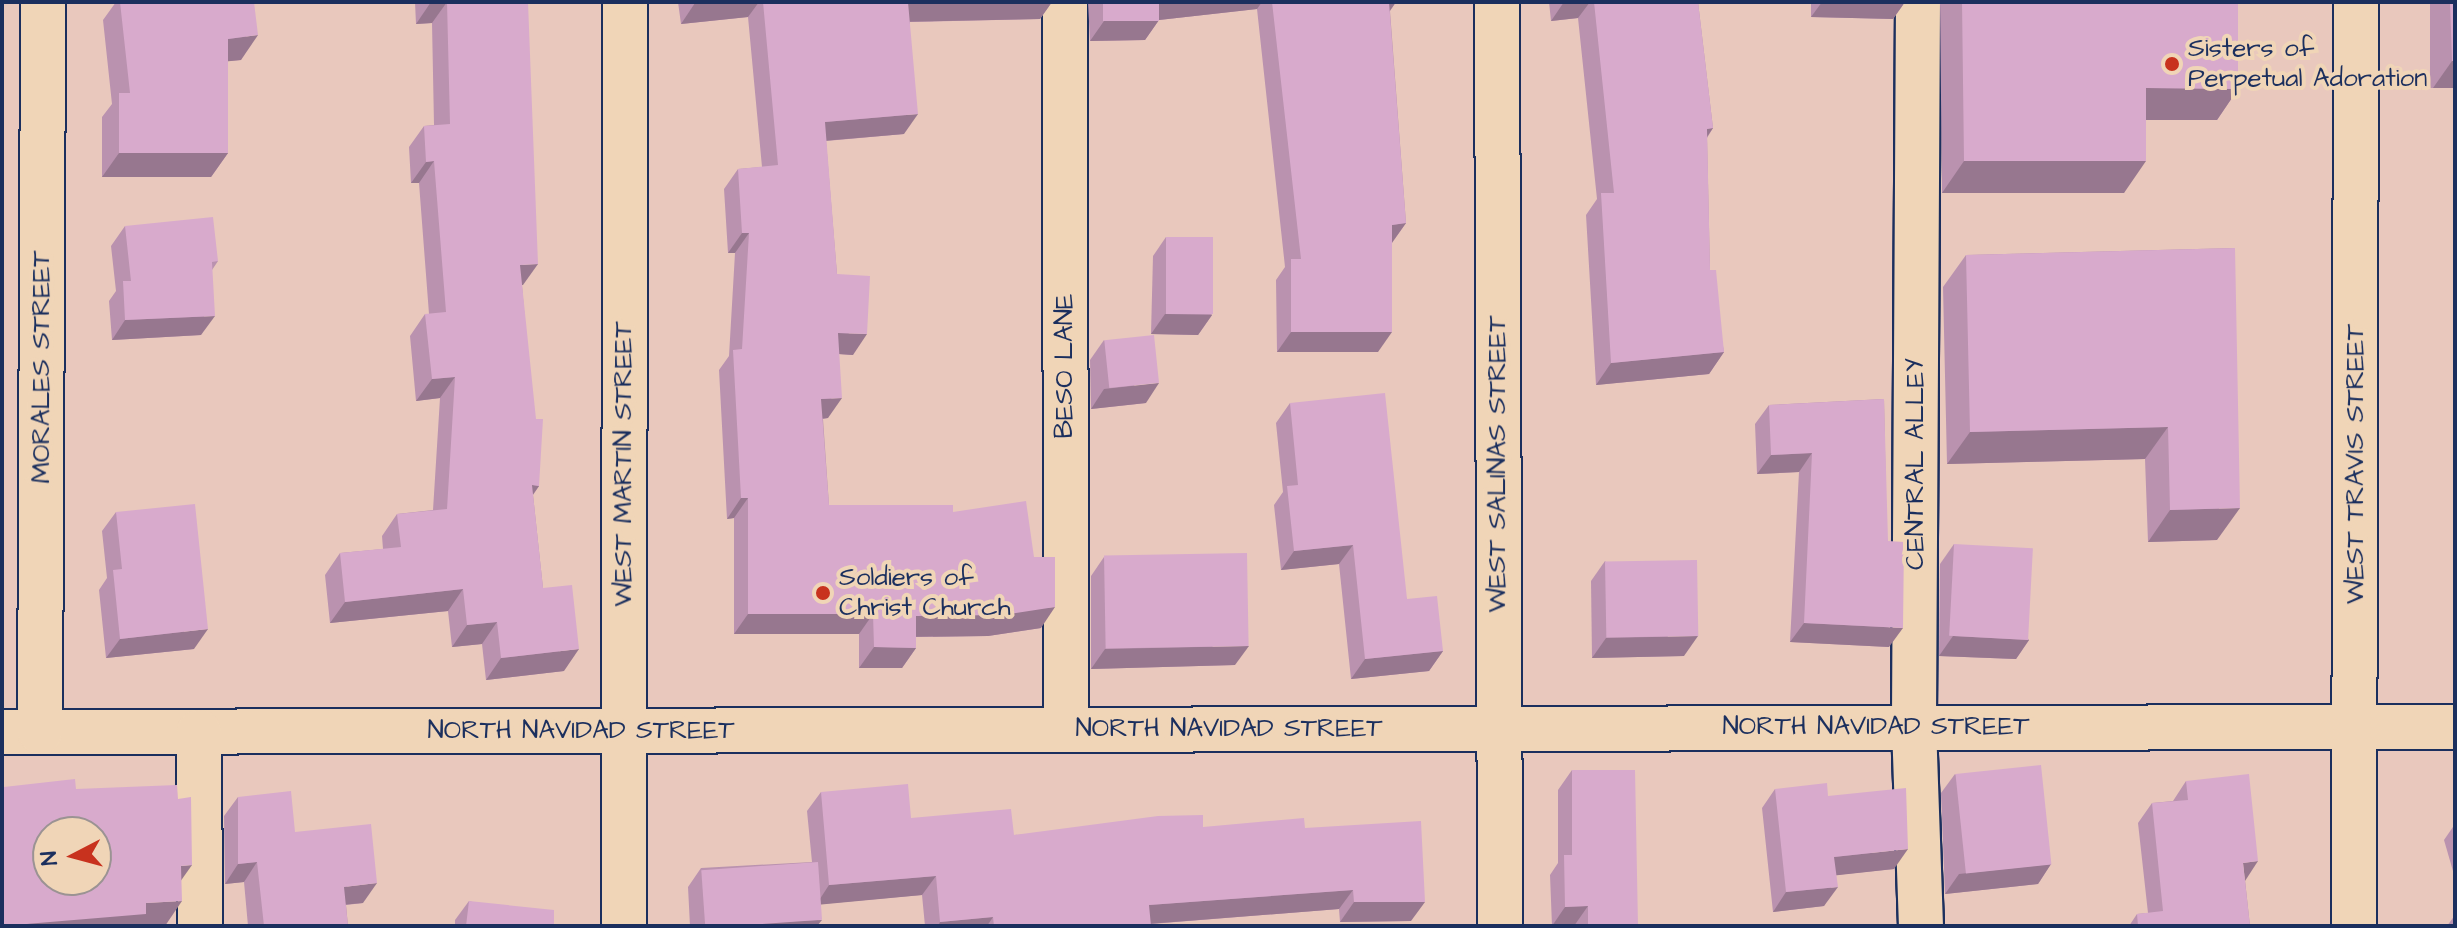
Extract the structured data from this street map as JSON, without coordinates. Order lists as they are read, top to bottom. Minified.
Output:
{"streets":{"street":["BESO LANE","MORALES STREET","WEST MARTIN STREET","WEST SALINAS STREET","CENTRAL ALLEY","WEST TRAVIS STREET","NORTH NAVIDAD STREET"]},"crossings":[["BESO LANE","NORTH NAVIDAD STREET"],["MORALES STREET","NORTH NAVIDAD STREET"],["WEST MARTIN STREET","NORTH NAVIDAD STREET"],["WEST SALINAS STREET","NORTH NAVIDAD STREET"],["CENTRAL ALLEY","NORTH NAVIDAD STREET"],["WEST TRAVIS STREET","NORTH NAVIDAD STREET"]],"places":["Sisters of Perpetual Adoration","Soldiers of Christ Church"],"north":"left"}
